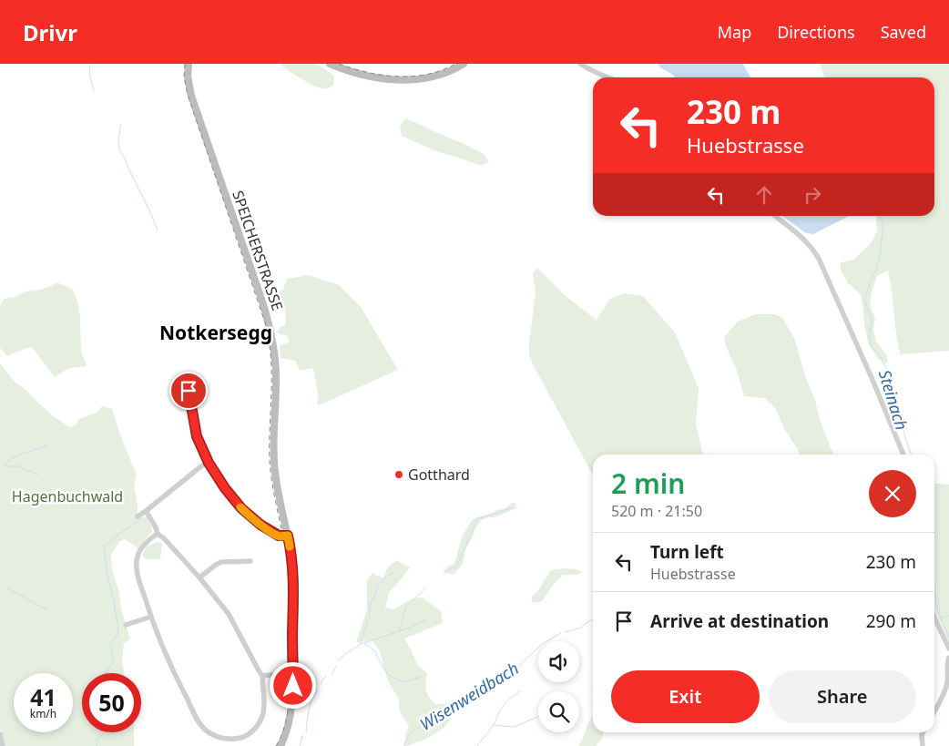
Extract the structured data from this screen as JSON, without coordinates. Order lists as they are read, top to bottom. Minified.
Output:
{"streets":{"main road":["SPEICHERSTRASSE"]},"districts":["Notkersegg"],"water":["Steinach","Wisenweidbach"],"parks":["Hagenbuchwald"],"places":["Gotthard"],"page":{"header":"Drivr","nav":["Map","Directions","Saved"],"turn":["230 m","Huebstrasse"],"heading":["2 min","520 m · 21:50"],"list":[{"name":"Turn left","note":"Huebstrasse","value":"230 m"},{"name":"Arrive at destination","value":"290 m"}],"buttons":["Exit","Share"],"speed":"41 km/h","limit":"50"}}
